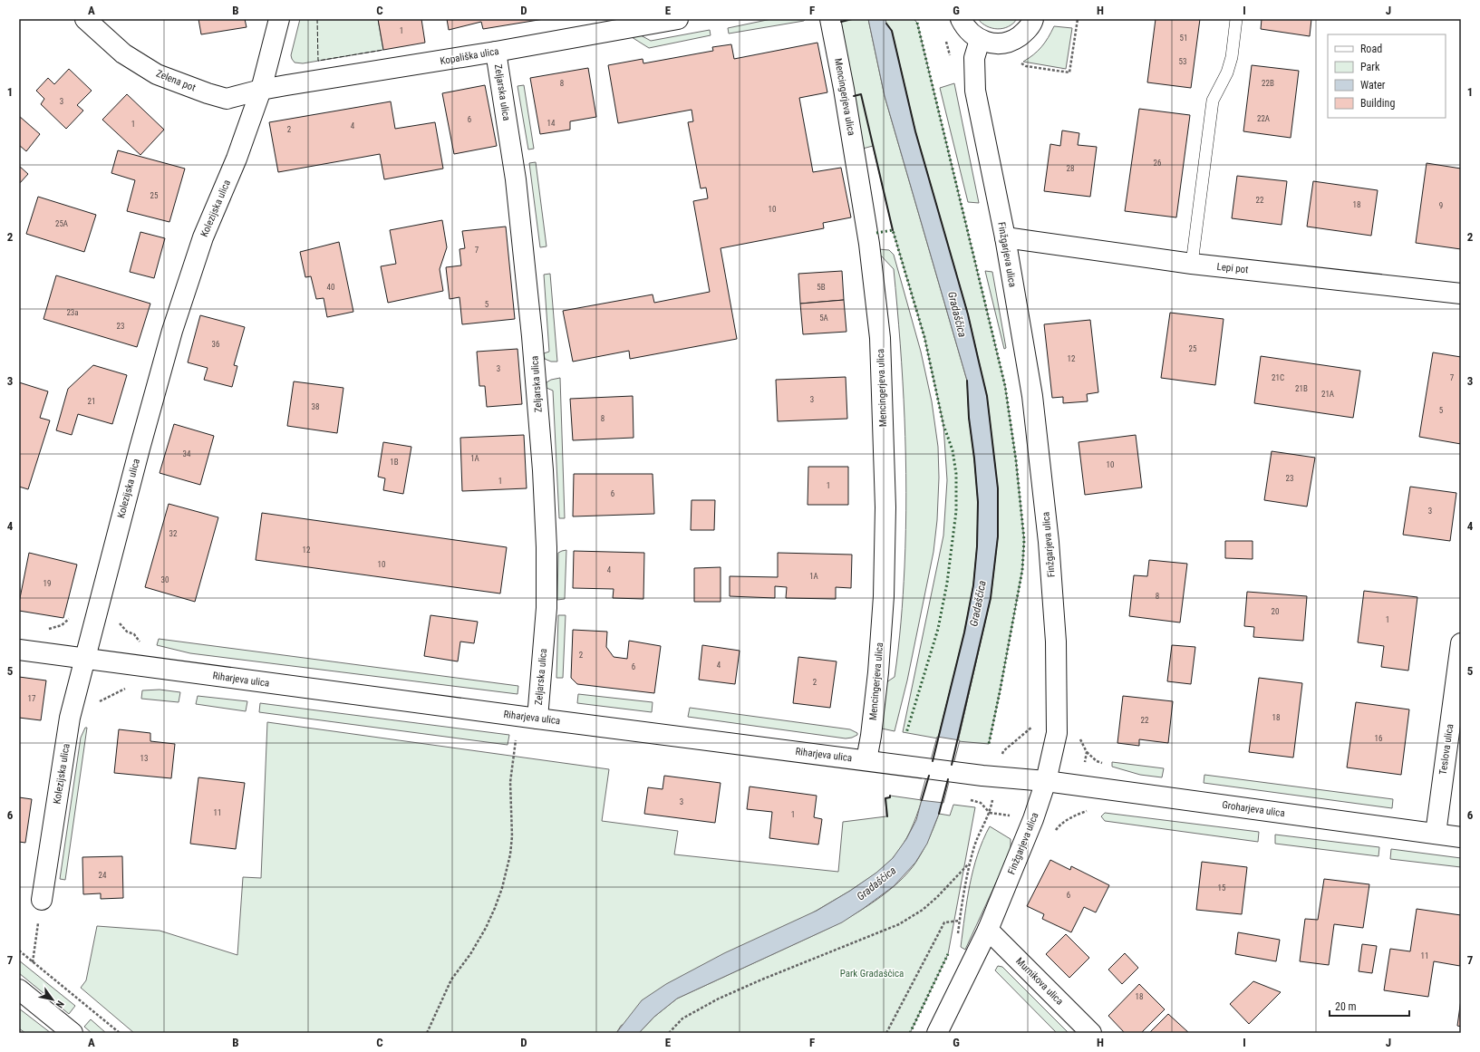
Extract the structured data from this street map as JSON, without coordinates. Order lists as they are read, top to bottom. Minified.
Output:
{"streets":{"street":["Kopališka ulica","Zelena pot","Zeljarska ulica","Mencingerjeva ulica","Kolezijska ulica","Finžgarjeva ulica","Lepi pot","Riharjeva ulica","Teslova ulica","Groharjeva ulica","Murnikova ulica"]},"crossings":[["Kopališka ulica","Zelena pot"],["Kopališka ulica","Zeljarska ulica"],["Kopališka ulica","Kolezijska ulica"],["Zelena pot","Kolezijska ulica"],["Zeljarska ulica","Riharjeva ulica"],["Mencingerjeva ulica","Riharjeva ulica"],["Kolezijska ulica","Riharjeva ulica"],["Finžgarjeva ulica","Lepi pot"],["Finžgarjeva ulica","Riharjeva ulica"],["Finžgarjeva ulica","Groharjeva ulica"],["Finžgarjeva ulica","Murnikova ulica"],["Riharjeva ulica","Groharjeva ulica"],["Teslova ulica","Groharjeva ulica"]],"water":["Gradaščica"],"parks":["Park Gradaščica"],"house_numbers":["1","51","53","8","22B","3","22A","6","14","1","4","2","26","28","25","22","18","9","10","25A","7","40","5B","5","23a","5A","23","36","25","12","3","21C","7","21B","21A","3","21","38","5","8","34","1A","1B","10","23","1","1","6","3","32","12","10","4","1A","30","19","8","20","1","2","4","6","2","17","18","22","16","13","3","11","1","24","15","6","11","18"],"legend":["Road","Park","Water","Building"],"scale_bar":"20 m","north":"bottom right","grid":{"columns":["A","B","C","D","E","F","G","H","I","J"],"rows":["1","2","3","4","5","6","7"]}}
